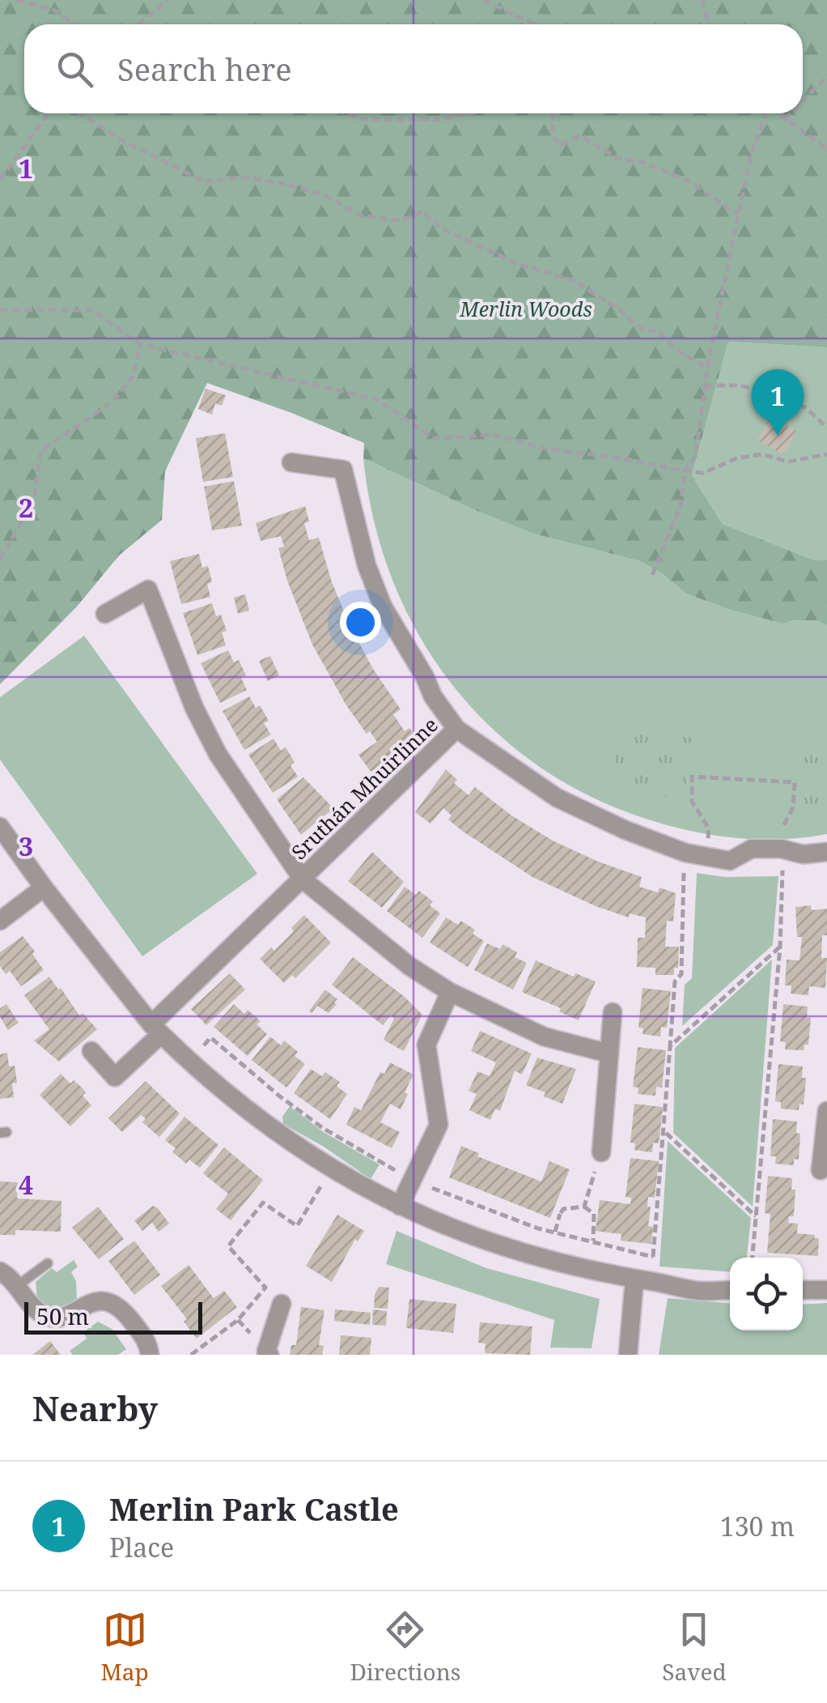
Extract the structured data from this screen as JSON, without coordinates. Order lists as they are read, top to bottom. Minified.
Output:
{"streets":{"street":["Sruthán Mhuirlinne"]},"parks":["Merlin Woods"],"scale_bar":"50 m","page":{"search":"Search here","pins":"1","scale":"50 m","heading":"Nearby","list":[{"mark":"1","name":"Merlin Park Castle","note":"Place","value":"130 m"}],"nav":["Map","Directions","Saved"]},"grid":{"rows":["1","2","3","4"]}}
